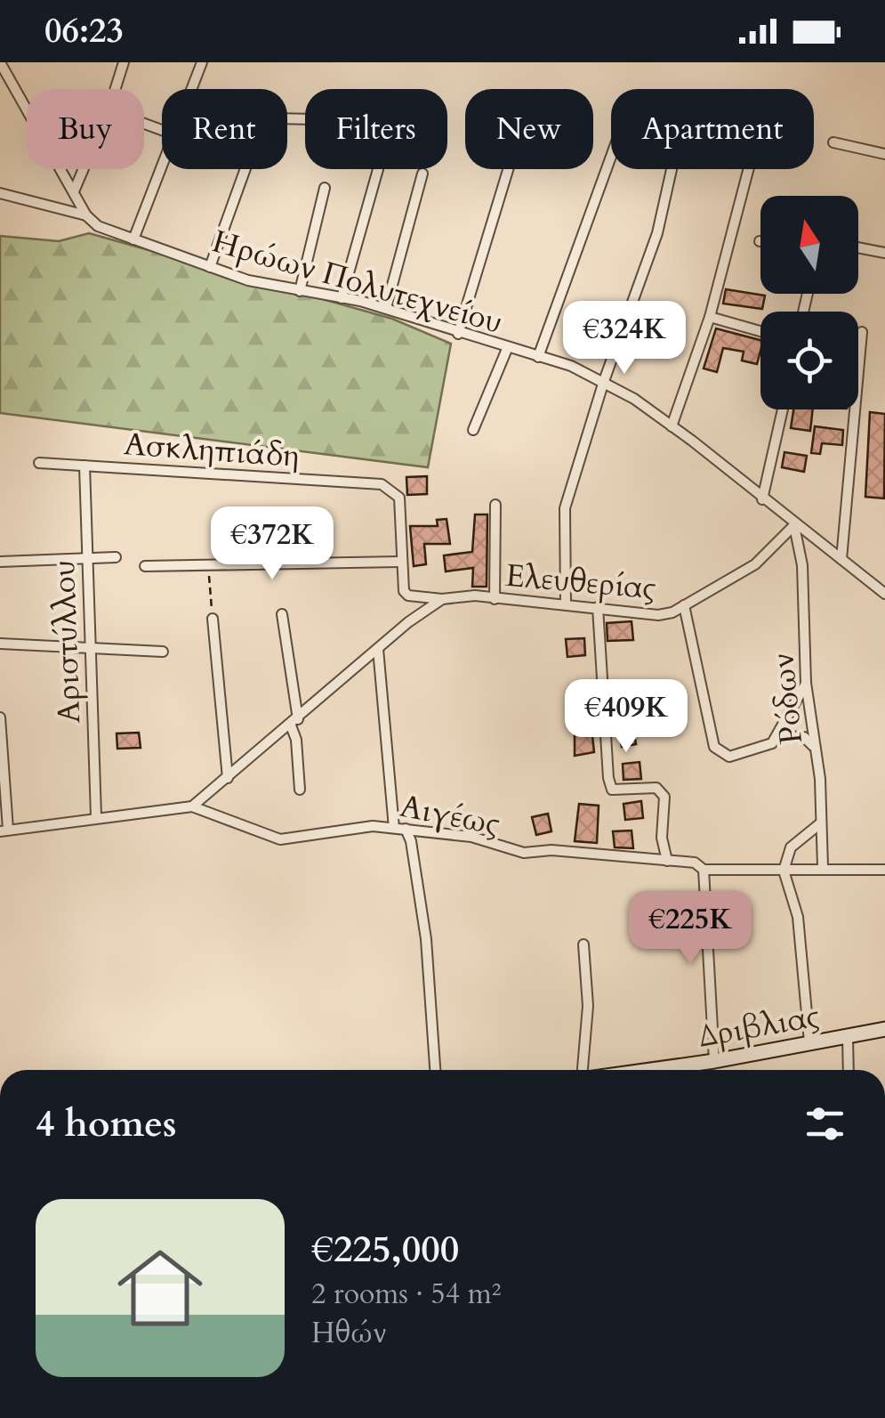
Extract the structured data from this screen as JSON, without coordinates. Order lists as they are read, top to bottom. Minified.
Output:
{"streets":{"street":["Ηρώων Πολυτεχνείου","Ασκληπιάδη","Ελευθερίας","Αριστύλλου","Ρόδων","Αιγέως","Δριβλιας"]},"crossings":[["Ηρώων Πολυτεχνείου","Ελευθερίας"],["Ηρώων Πολυτεχνείου","Ρόδων"],["Ασκληπιάδη","Ελευθερίας"],["Ασκληπιάδη","Αριστύλλου"],["Ελευθερίας","Ρόδων"],["Ρόδων","Αιγέως"]],"north":"top","page":{"status":"06:23","chip":["Buy","Rent","Filters","New","Apartment"],"price":["€324K","€372K","€409K","€225K"],"heading":"4 homes","list":[{"name":"€225,000","note":"2 rooms · 54 m² · Ηθών"}]}}
